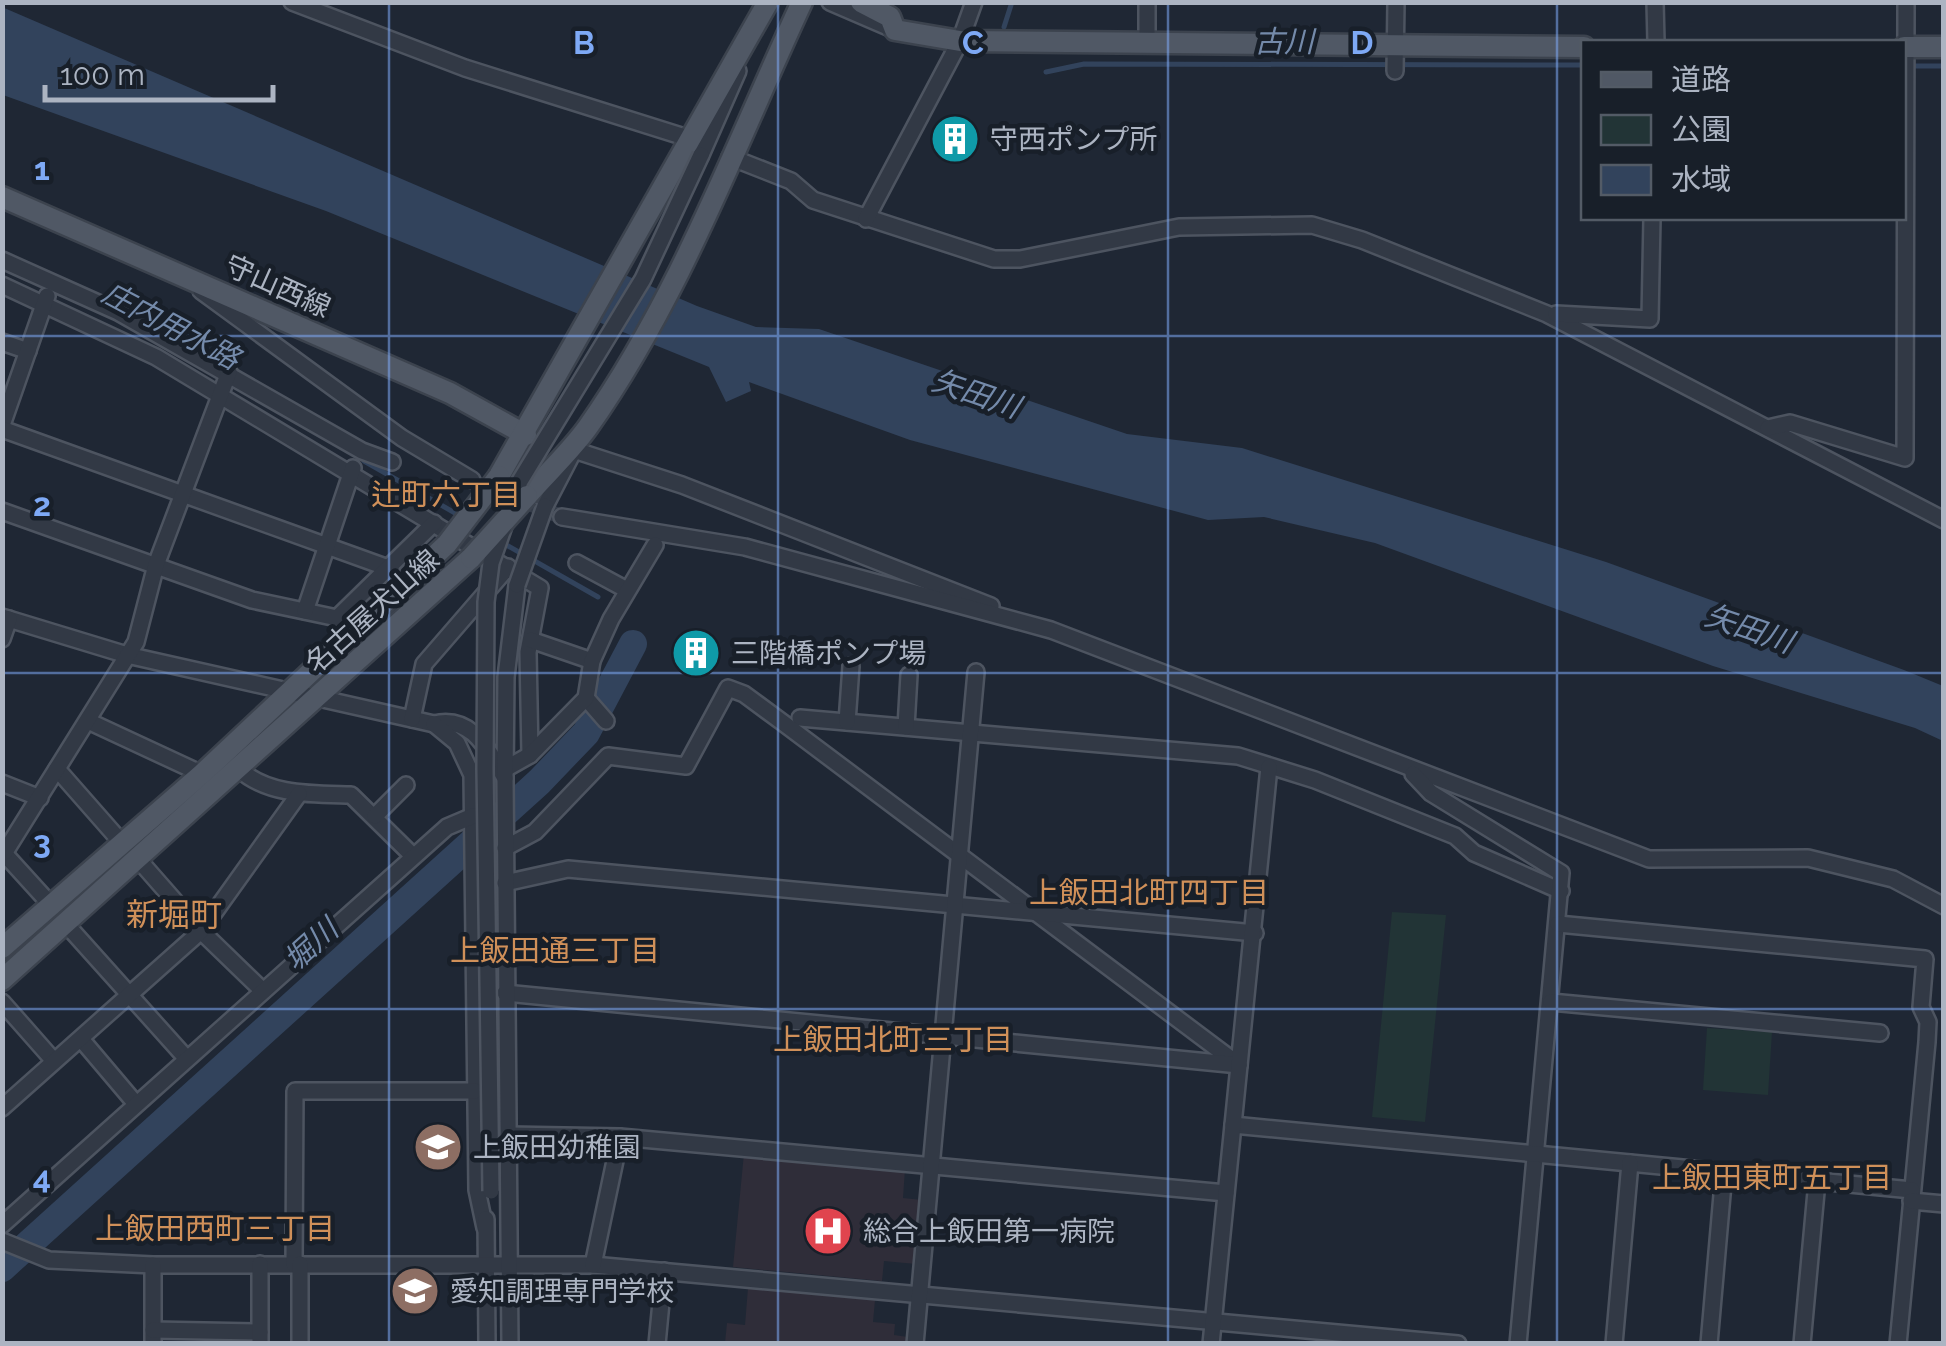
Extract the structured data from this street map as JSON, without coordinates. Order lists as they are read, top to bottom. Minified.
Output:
{"streets":{"main road":["守山西線","名古屋犬山線"]},"crossings":[["守山西線","名古屋犬山線"]],"districts":["辻町六丁目","上飯田北町四丁目","新堀町","上飯田通三丁目","上飯田北町三丁目","上飯田東町五丁目","上飯田西町三丁目"],"water":["古川","庄内用水路","矢田川","堀川"],"places":{"building":["守西ポンプ所","三階橋ポンプ場"],"school or university":["上飯田幼稚園","愛知調理専門学校"],"hospital":["総合上飯田第一病院"]},"legend":["道路","公園","水域"],"scale_bar":"100 m","grid":{"columns":["B","C","D"],"rows":["1","2","3","4"]}}
